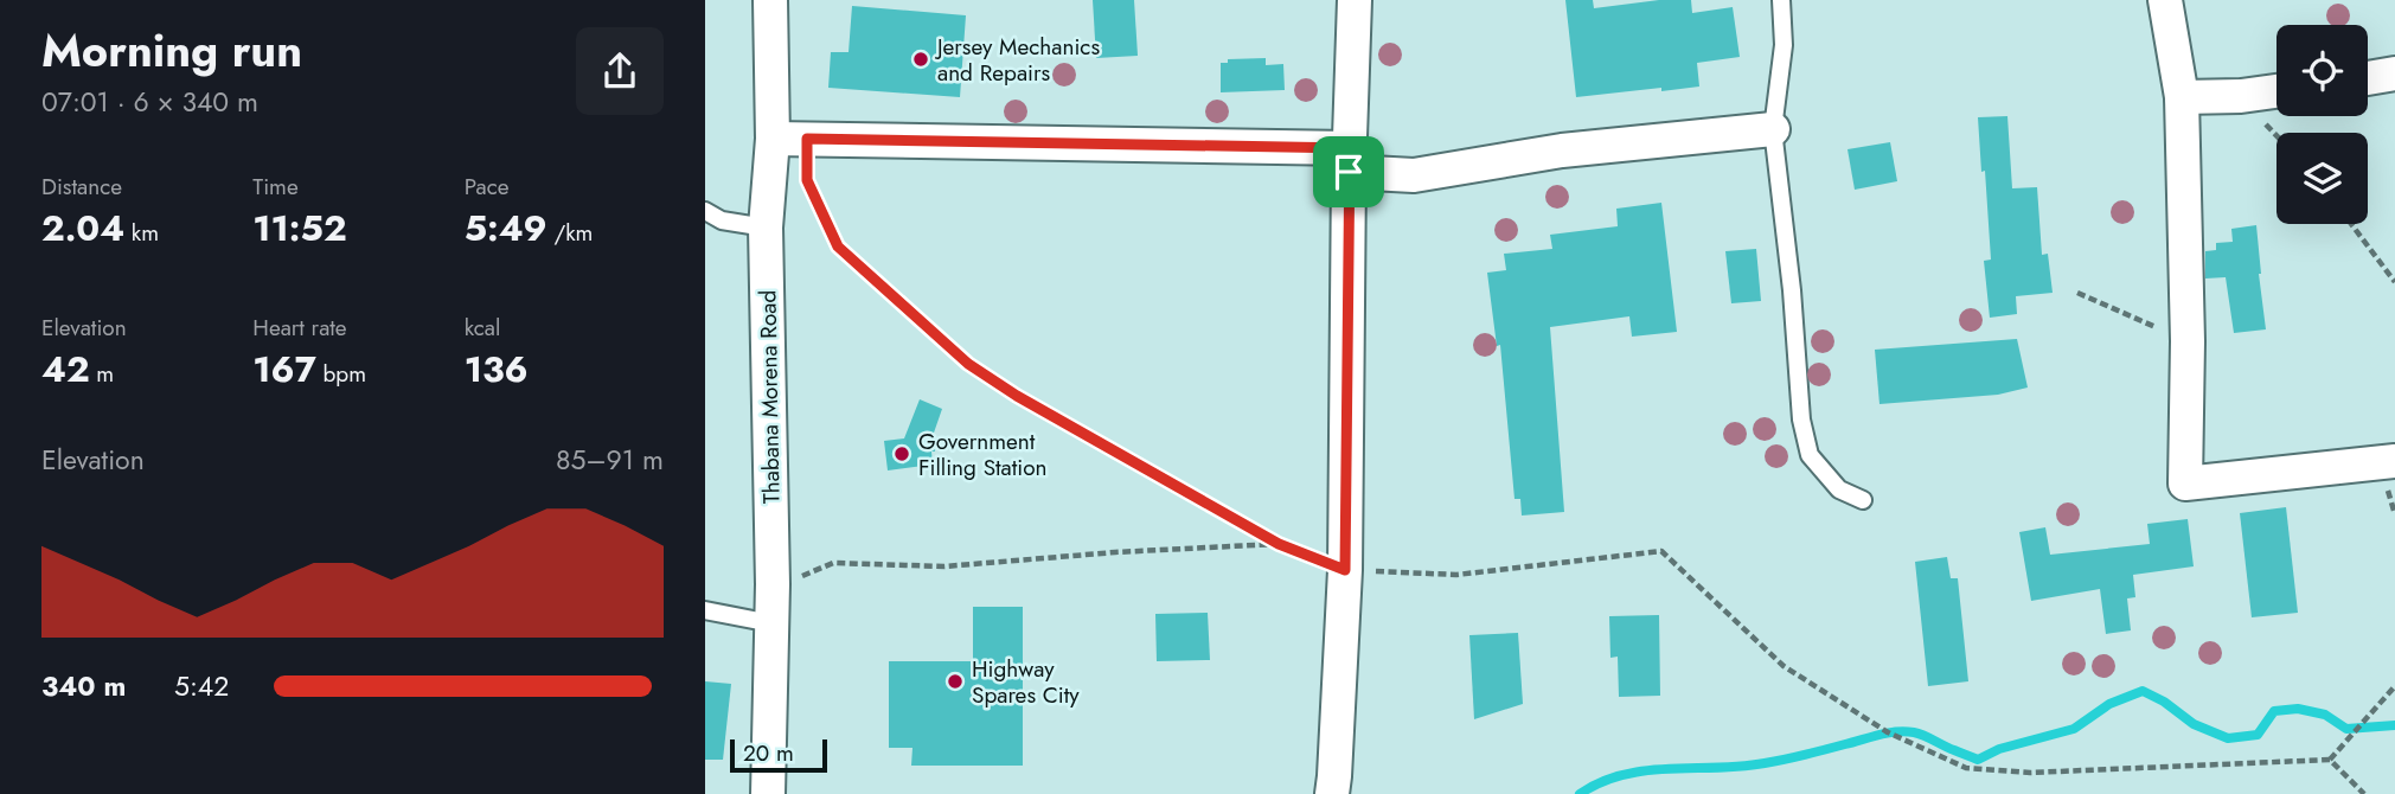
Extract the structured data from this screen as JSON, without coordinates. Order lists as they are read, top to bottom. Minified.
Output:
{"streets":{"street":["Thabana Morena Road"]},"places":["Jersey Mechanics and Repairs","Government Filling Station","Highway Spares City"],"scale_bar":"20 m","page":{"heading":["Morning run","07:01 · 6 × 340 m"],"stats":[["Distance","2.04 km"],["Time","11:52"],["Pace","5:49 /km"],["Elevation","42 m"],["Heart rate","167 bpm"],["kcal","136"]],"chart":["Elevation","85–91 m"],"list":[{"name":"340 m","note":"5:42"}],"scale":"20 m"}}
